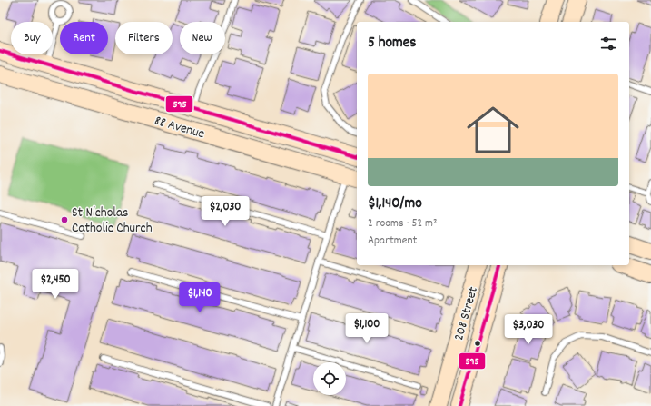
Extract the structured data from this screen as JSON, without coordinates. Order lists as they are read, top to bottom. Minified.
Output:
{"streets":{"main road":["88 Avenue","208 Street"]},"places":["St Nicholas Catholic Church"],"lines":["transit line 595"],"page":{"chip":["Buy","Rent","Filters","New"],"heading":"5 homes","list":[{"name":"$1,140/mo","note":"2 rooms · 52 m² · Apartment"}],"price":["$2,030","$2,450","$1,140","$1,100","$3,030"]}}
